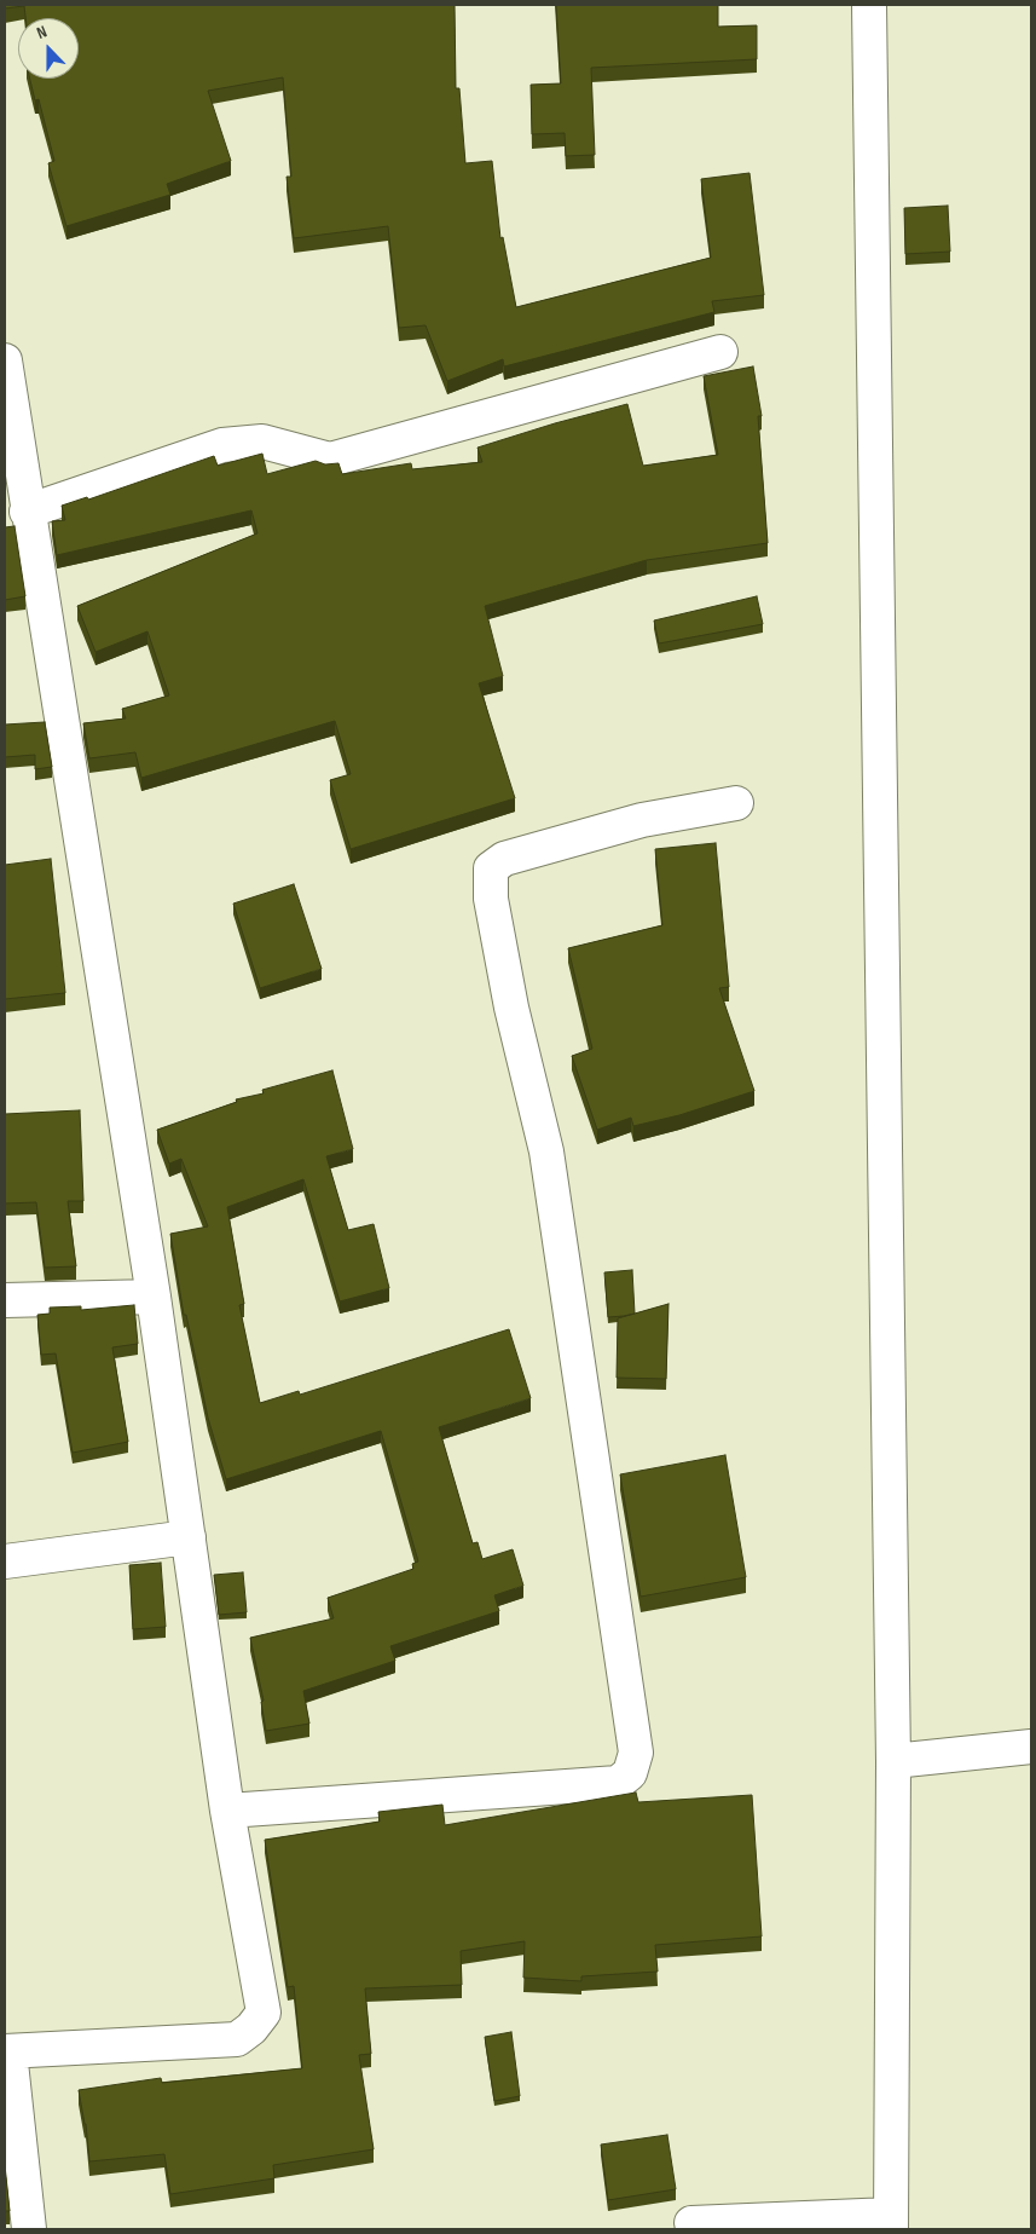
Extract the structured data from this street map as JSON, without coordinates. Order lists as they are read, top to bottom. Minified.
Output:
{"north":"top"}
